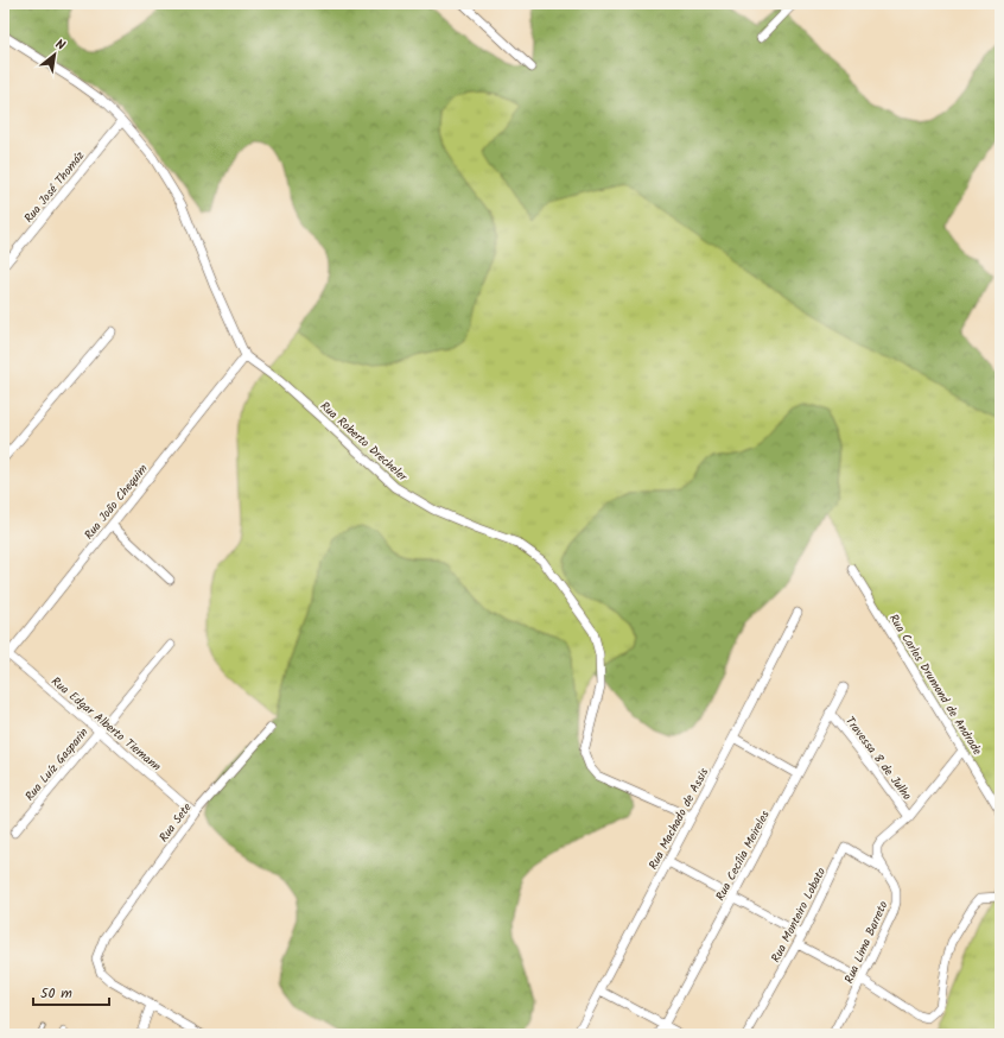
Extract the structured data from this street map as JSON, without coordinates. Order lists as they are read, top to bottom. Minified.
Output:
{"streets":{"street":["Rua José Thomáz","Rua Roberto Drecheler","Rua João Chequim","Rua Carlos Drumond de Andrade","Rua Edgar Alberto Tiemann","Travessa 8 de Julho","Rua Luíz Gasparin","Rua Machado de Assis","Rua Sete","Rua Cecília Meireles","Rua Monteiro Lobato","Rua Lima Barreto"]},"crossings":[["Rua José Thomáz","Rua Roberto Drecheler"],["Rua Roberto Drecheler","Rua João Chequim"],["Rua Roberto Drecheler","Rua Machado de Assis"],["Rua João Chequim","Rua Edgar Alberto Tiemann"],["Rua Carlos Drumond de Andrade","Rua Lima Barreto"],["Rua Edgar Alberto Tiemann","Rua Luíz Gasparin"],["Rua Edgar Alberto Tiemann","Rua Sete"],["Travessa 8 de Julho","Rua Cecília Meireles"],["Travessa 8 de Julho","Rua Lima Barreto"],["Rua Monteiro Lobato","Rua Lima Barreto"]],"scale_bar":"50 m","north":"top right"}
